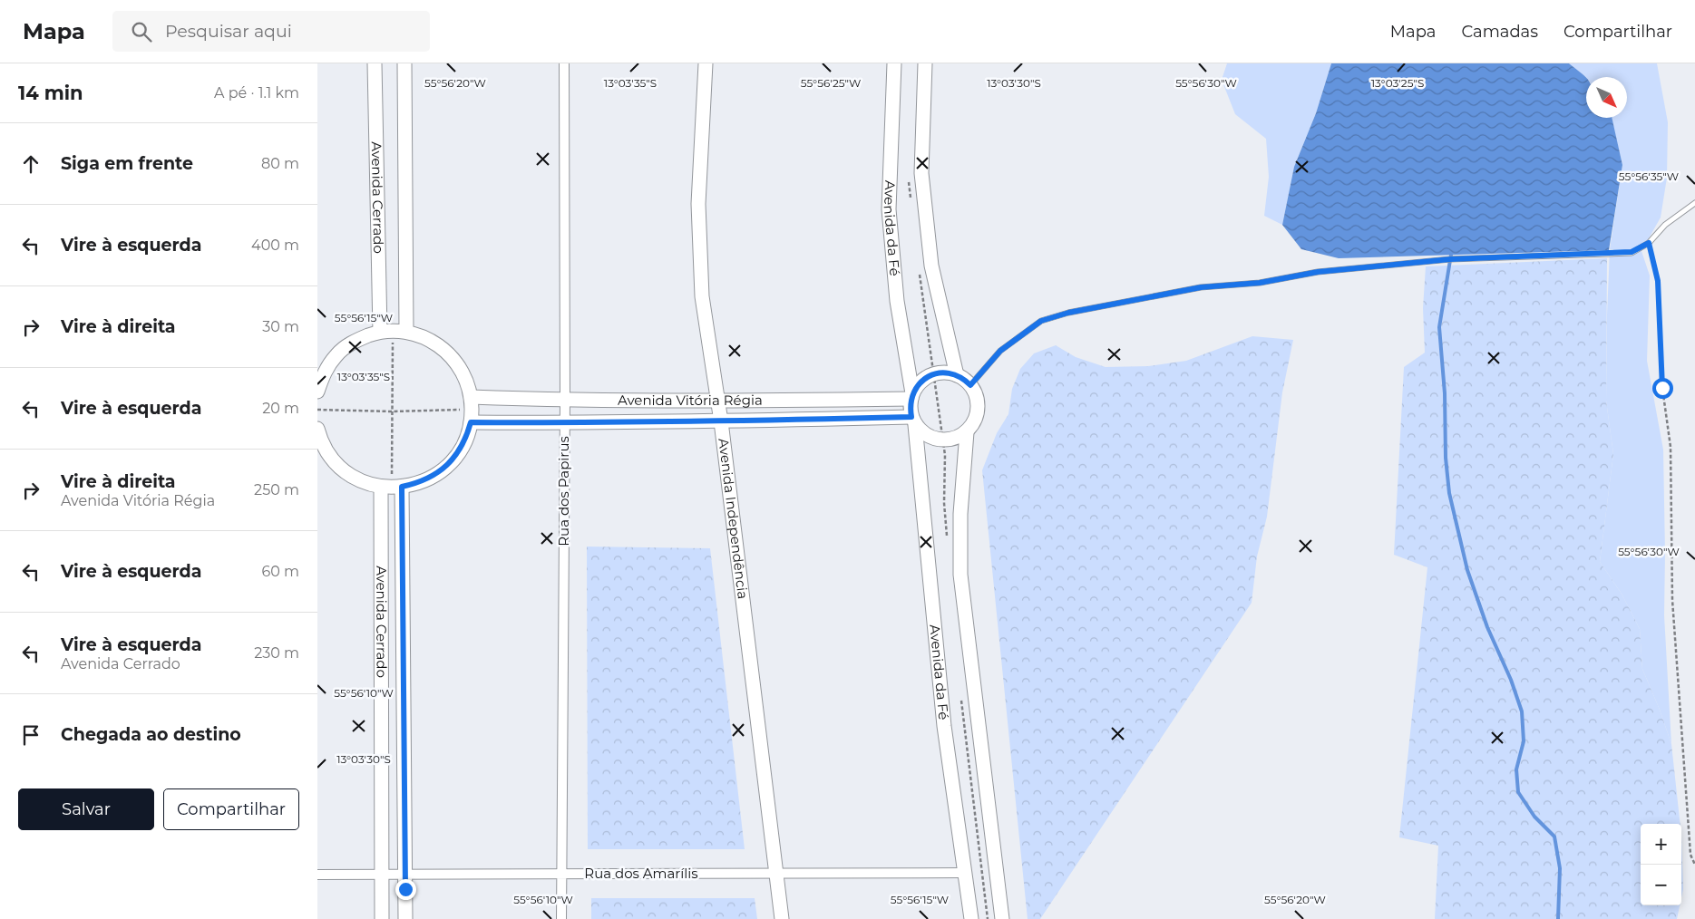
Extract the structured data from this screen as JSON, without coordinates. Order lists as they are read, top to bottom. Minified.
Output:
{"streets":{"street":["Avenida Cerrado","Avenida da Fé","Avenida Vitória Régia","Rua dos Papirus","Avenida Independência","Rua dos Amarílis"]},"crossings":[["Avenida Cerrado","Rua dos Amarílis"],["Avenida da Fé","Avenida Vitória Régia"],["Avenida da Fé","Rua dos Amarílis"],["Avenida Vitória Régia","Rua dos Papirus"],["Avenida Vitória Régia","Avenida Independência"],["Rua dos Papirus","Rua dos Amarílis"],["Avenida Independência","Rua dos Amarílis"]],"north":"bottom right","page":{"header":"Mapa","search":"Pesquisar aqui","nav":["Mapa","Camadas","Compartilhar"],"heading":["14 min","A pé · 1.1 km"],"list":[["Siga em frente","80 m"],["Vire à esquerda","400 m"],["Vire à direita","30 m"],["Vire à esquerda","20 m"],["Vire à direita","Avenida Vitória Régia","250 m"],["Vire à esquerda","60 m"],["Vire à esquerda","Avenida Cerrado","230 m"],"Chegada ao destino"],"buttons":["Salvar","Compartilhar"],"map_buttons":["+","−"]},"coordinates":["55°56'20\"W","13°03'35\"S","55°56'25\"W","13°03'30\"S","55°56'30\"W","13°03'25\"S","55°56'35\"W","55°56'15\"W","55°56'10\"W"]}
